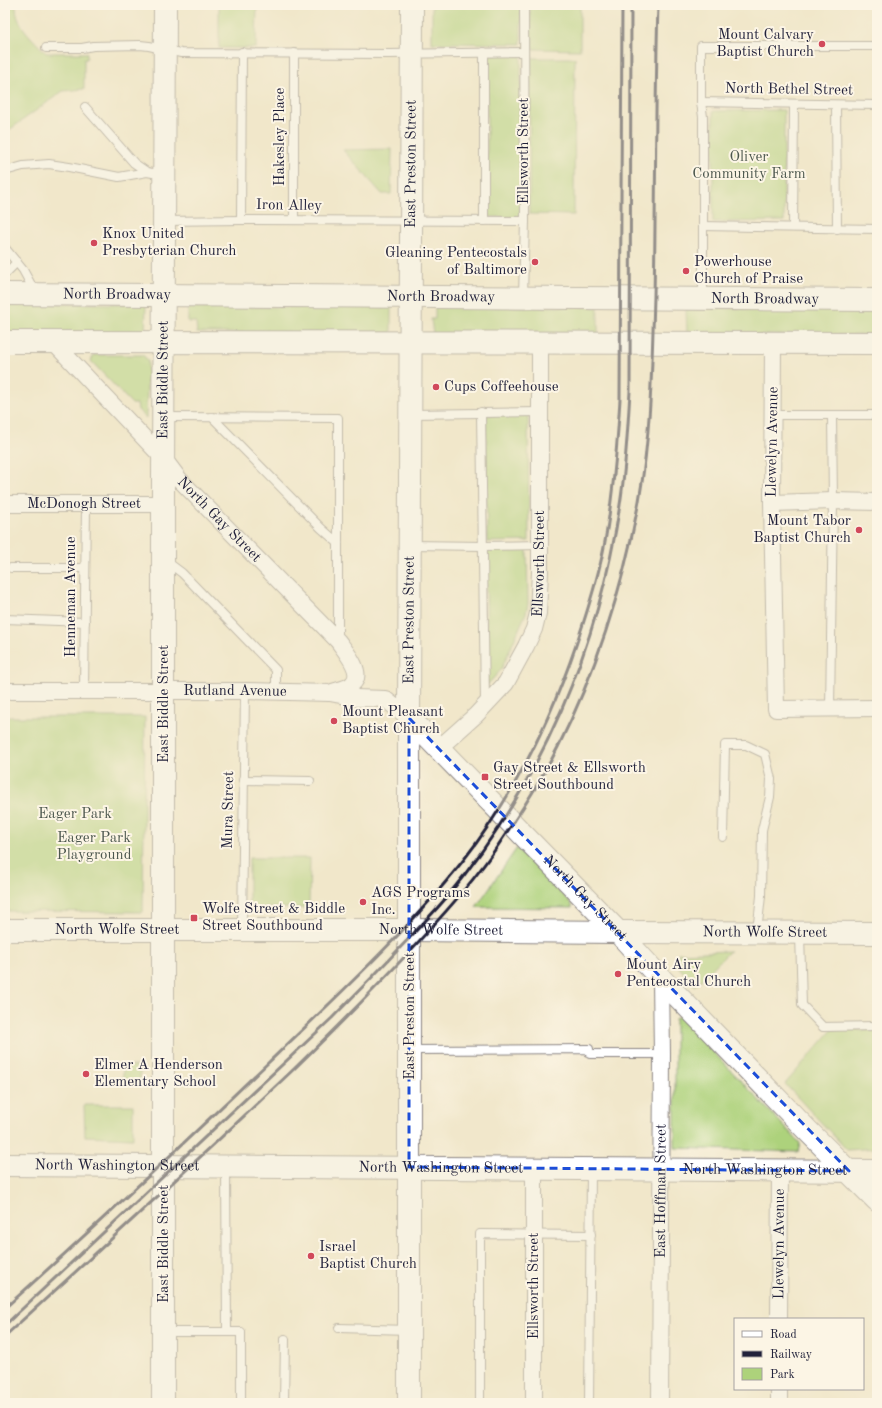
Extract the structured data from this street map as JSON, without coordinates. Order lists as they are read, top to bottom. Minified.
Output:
{"streets":{"main road":["East Preston Street","North Broadway","East Biddle Street","North Gay Street","North Wolfe Street","North Washington Street"],"street":["Ellsworth Street","Llewelyn Avenue","McDonogh Street","Rutland Avenue","East Hoffman Street"],"lane":["North Bethel Street","Hakesley Place","Iron Alley","Henneman Avenue","Mura Street"]},"crossings":[["Hakesley Place","Iron Alley"],["Ellsworth Street","Iron Alley"],["Ellsworth Street","North Broadway"],["Ellsworth Street","North Gay Street"],["Ellsworth Street","North Washington Street"],["East Preston Street","Iron Alley"],["East Preston Street","North Broadway"],["East Preston Street","North Gay Street"],["East Preston Street","Rutland Avenue"],["East Preston Street","North Wolfe Street"],["East Preston Street","North Washington Street"],["Iron Alley","East Biddle Street"],["North Broadway","East Biddle Street"],["East Biddle Street","McDonogh Street"],["East Biddle Street","North Gay Street"],["East Biddle Street","Rutland Avenue"],["East Biddle Street","North Wolfe Street"],["East Biddle Street","North Washington Street"],["Llewelyn Avenue","North Washington Street"],["McDonogh Street","Henneman Avenue"],["North Gay Street","Rutland Avenue"],["North Gay Street","North Wolfe Street"],["North Gay Street","North Washington Street"],["North Gay Street","East Hoffman Street"],["Henneman Avenue","Rutland Avenue"],["Rutland Avenue","Mura Street"],["Mura Street","North Wolfe Street"],["North Washington Street","East Hoffman Street"]],"parks":["Oliver Community Farm","Eager Park","Eager Park Playground"],"places":{"other":["Mount Calvary Baptist Church","Knox United Presbyterian Church","Gleaning Pentecostals of Baltimore","Powerhouse Church of Praise","Cups Coffeehouse","Mount Tabor Baptist Church","Mount Pleasant Baptist Church","AGS Programs Inc.","Mount Airy Pentecostal Church","Elmer A Henderson Elementary School","Israel Baptist Church"],"transit":["Gay Street & Ellsworth Street Southbound","Wolfe Street & Biddle Street Southbound"]},"legend":["Road","Railway","Park"]}
